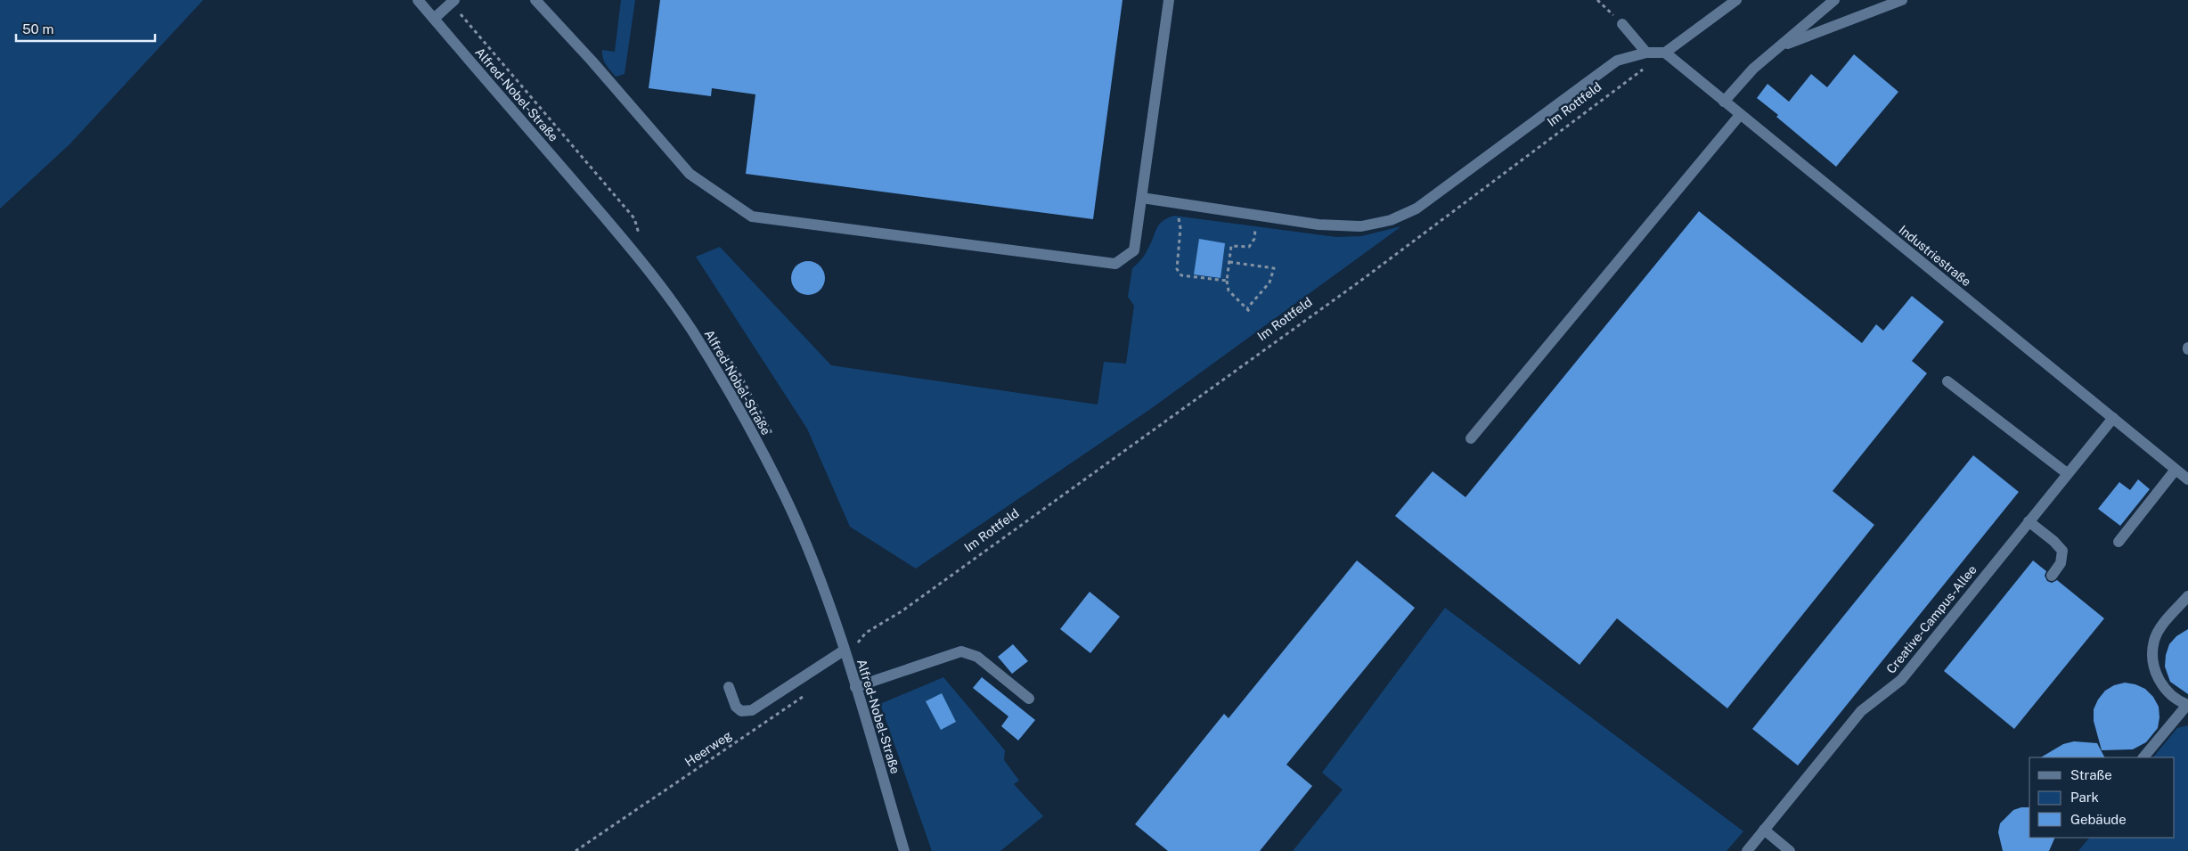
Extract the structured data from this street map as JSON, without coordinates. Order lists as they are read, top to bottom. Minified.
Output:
{"streets":{"street":["Alfred-Nobel-Straße","Industriestraße","Creative-Campus-Allee"],"path":["Im Rottfeld","Heerweg"]},"crossings":[["Alfred-Nobel-Straße","Im Rottfeld"],["Industriestraße","Creative-Campus-Allee"]],"legend":["Straße","Park","Gebäude"],"scale_bar":"50 m"}
